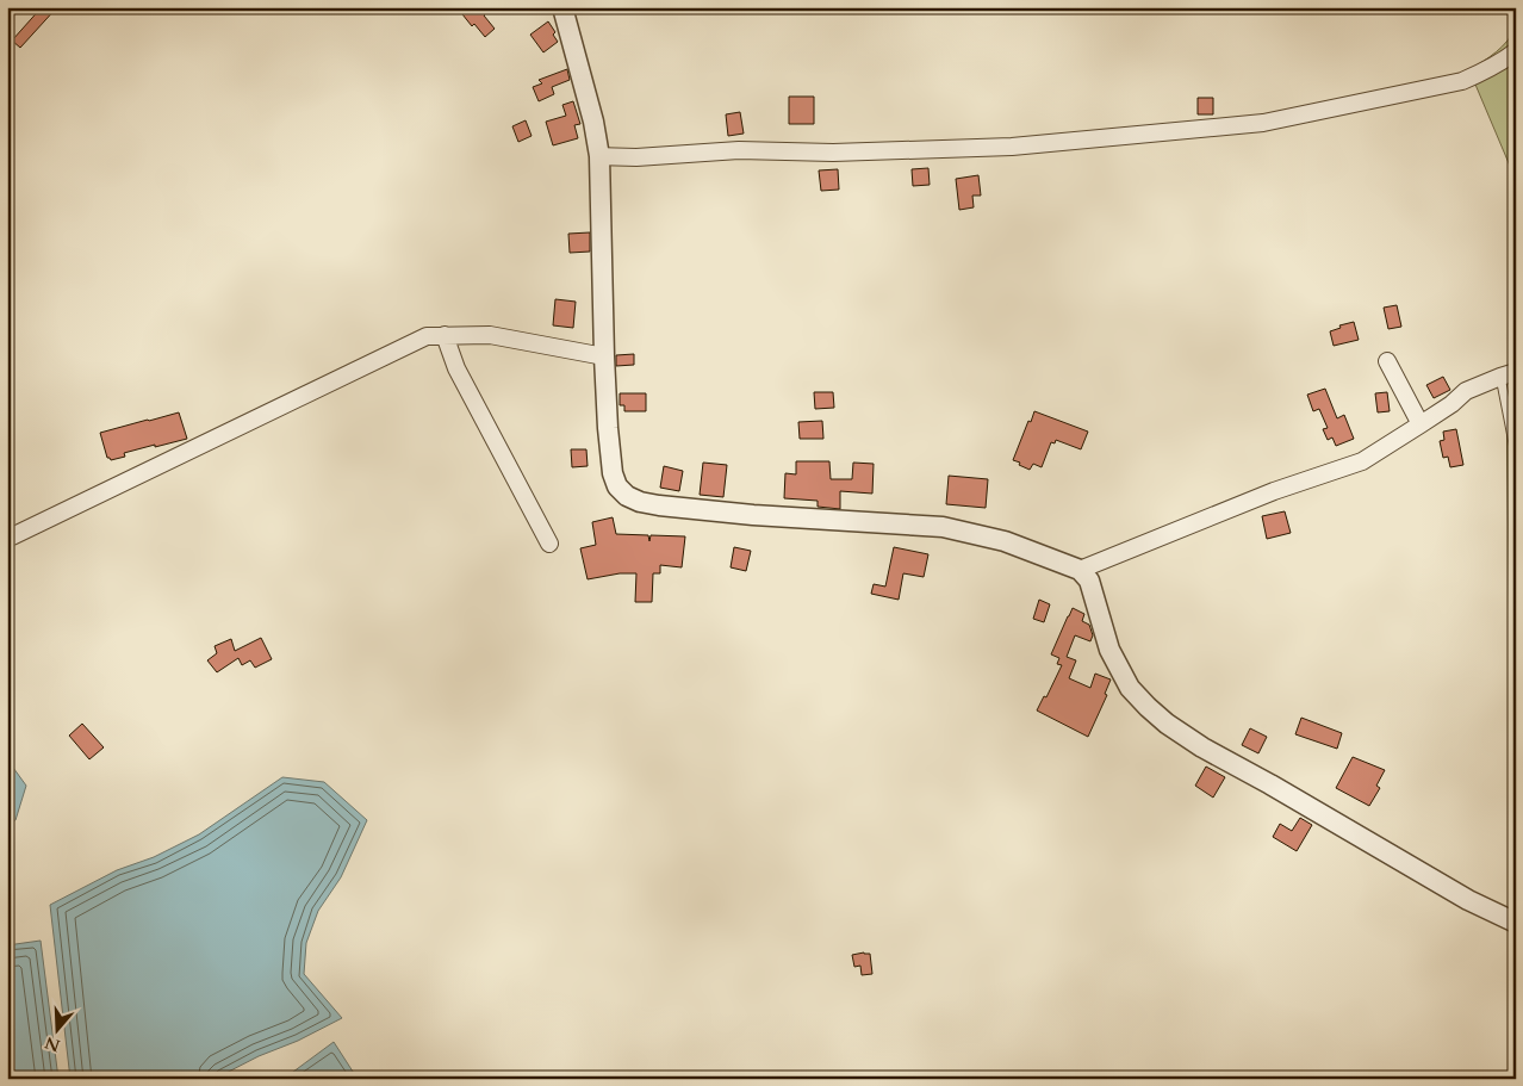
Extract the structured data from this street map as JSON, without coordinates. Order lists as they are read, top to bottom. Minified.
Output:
{"north":"bottom"}
